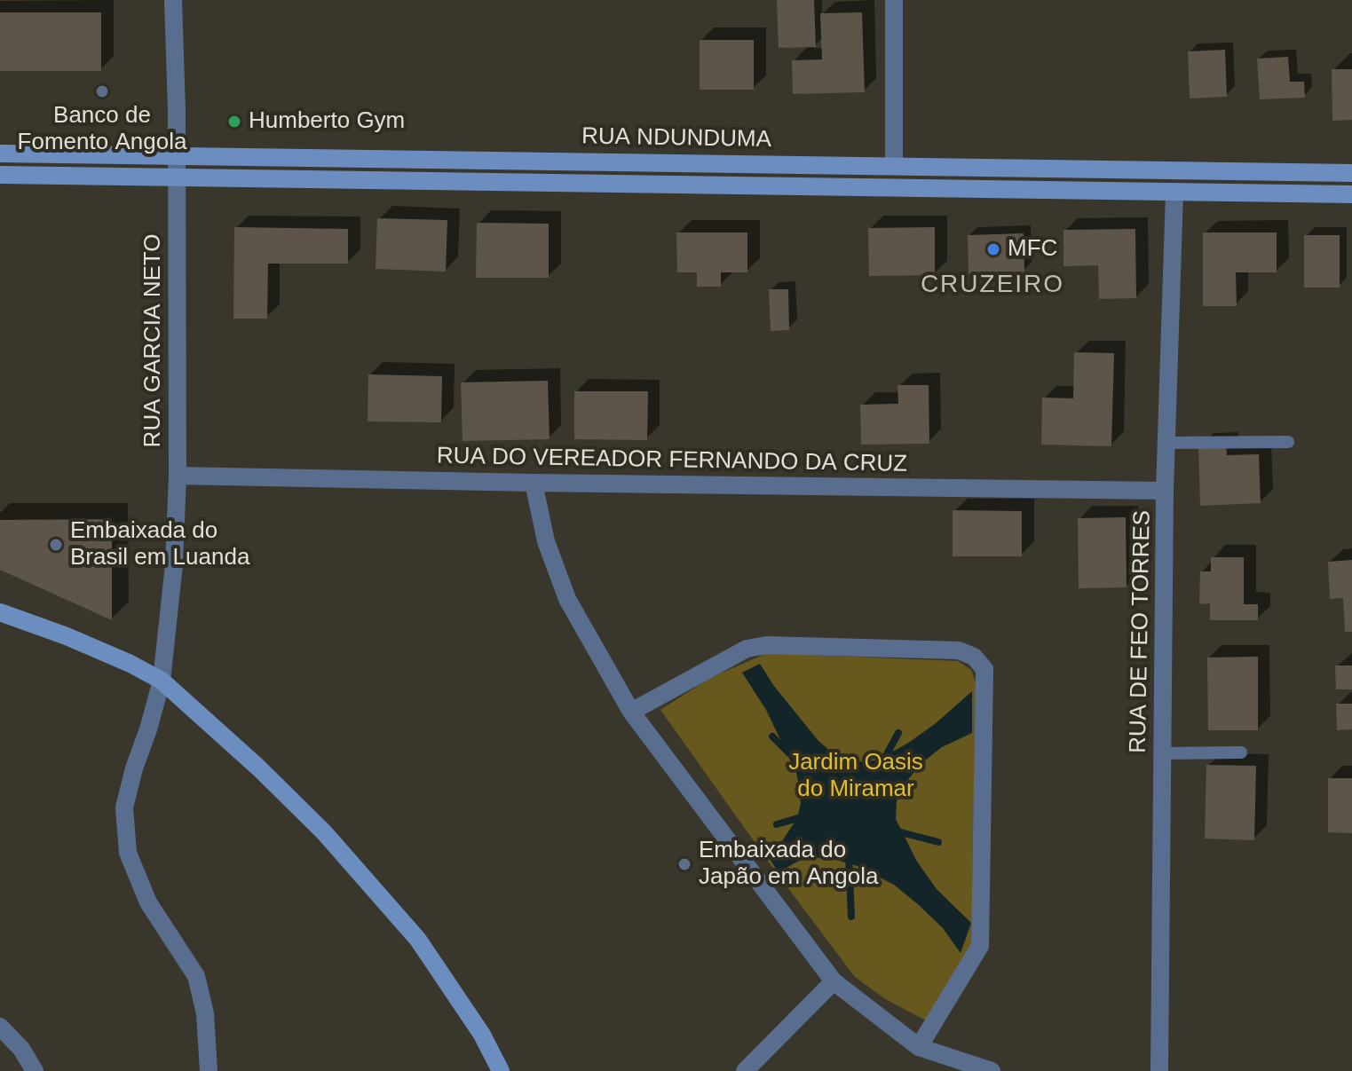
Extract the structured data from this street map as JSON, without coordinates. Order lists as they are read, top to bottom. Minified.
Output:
{"streets":{"main road":["RUA NDUNDUMA"],"street":["RUA GARCIA NETO","RUA DO VEREADOR FERNANDO DA CRUZ","RUA DE FEO TORRES"]},"crossings":[["RUA NDUNDUMA","RUA GARCIA NETO"],["RUA NDUNDUMA","RUA DE FEO TORRES"],["RUA GARCIA NETO","RUA DO VEREADOR FERNANDO DA CRUZ"],["RUA DO VEREADOR FERNANDO DA CRUZ","RUA DE FEO TORRES"]],"districts":["CRUZEIRO"],"parks":["Jardim Oasis do Miramar"],"places":["Banco de Fomento Angola","Humberto Gym","MFC","Embaixada do Brasil em Luanda","Embaixada do Japão em Angola"]}
